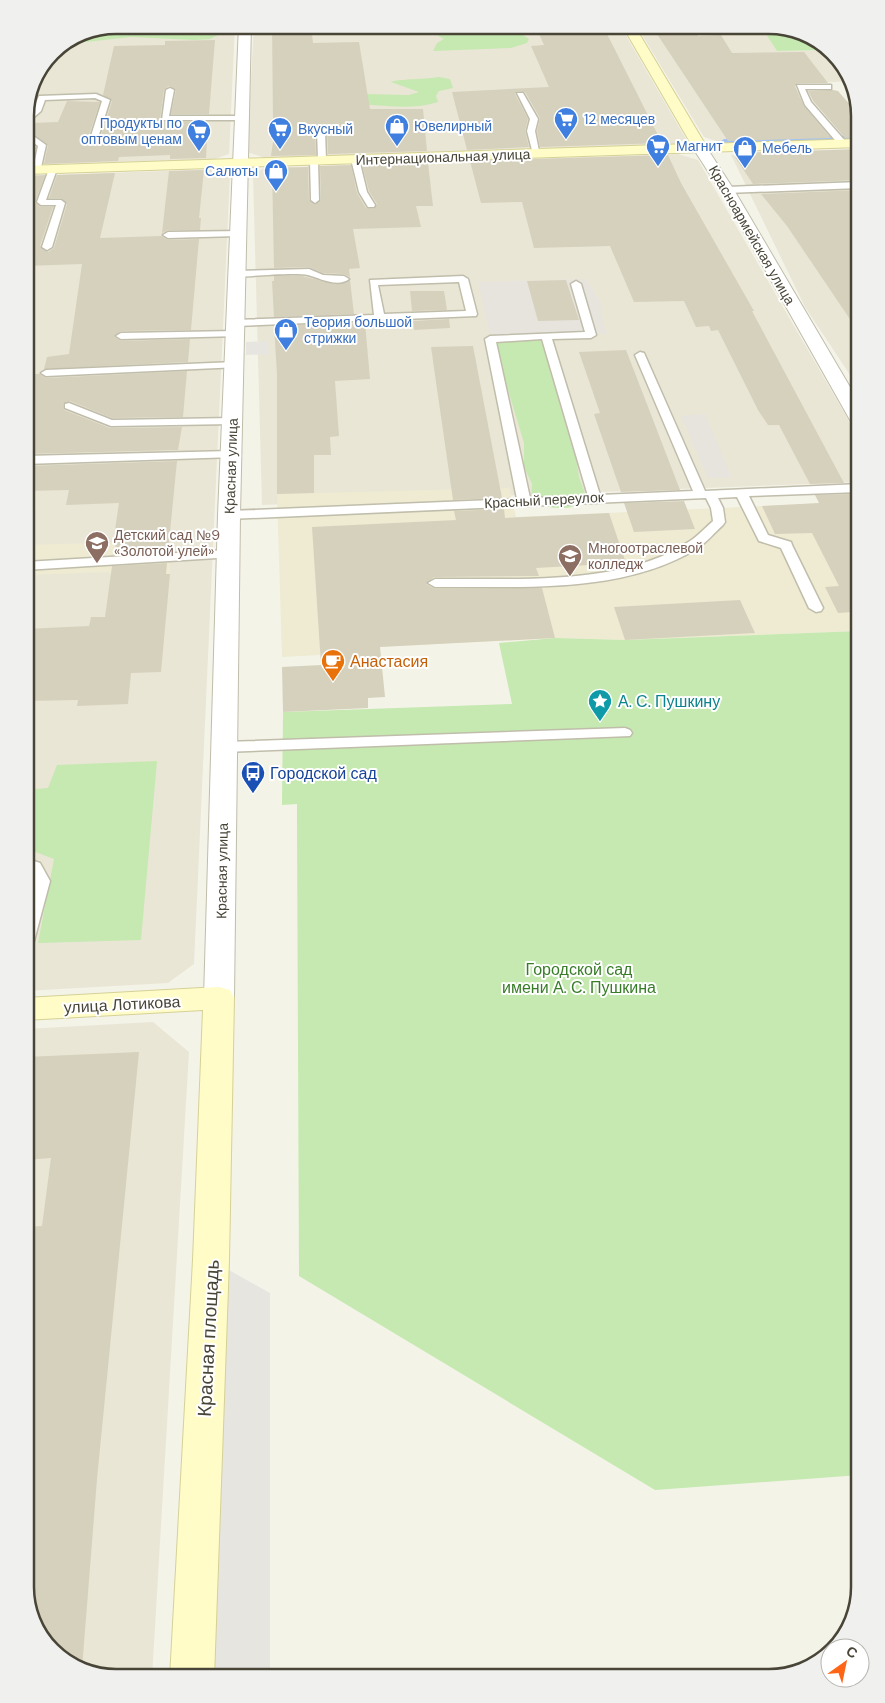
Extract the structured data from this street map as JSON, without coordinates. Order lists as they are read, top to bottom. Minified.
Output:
{"streets":{"street":["Интернациональная улица","Красноармейская улица","Красная улица","улица Лотикова","Красная площадь"],"lane":["Красный переулок"]},"crossings":[["Интернациональная улица","Красноармейская улица"],["Интернациональная улица","Красная улица"],["Красная улица","Красный переулок"],["Красная улица","улица Лотикова"],["Красная улица","Красная площадь"],["улица Лотикова","Красная площадь"]],"parks":["Городской сад имени А. С. Пушкина"],"places":{"supermarket":["12 месяцев","Вкусный","Продукты по оптовым ценам","Магнит"],"shop":["Ювелирный","Мебель","Салюты","Теория большой стрижки"],"school or university":["Детский сад №9 «Золотой улей»","Многоотраслевой колледж"],"cafe":["Анастасия"],"place":["А. С. Пушкину"],"bus stop":["Городской сад"]},"north":"top right"}
